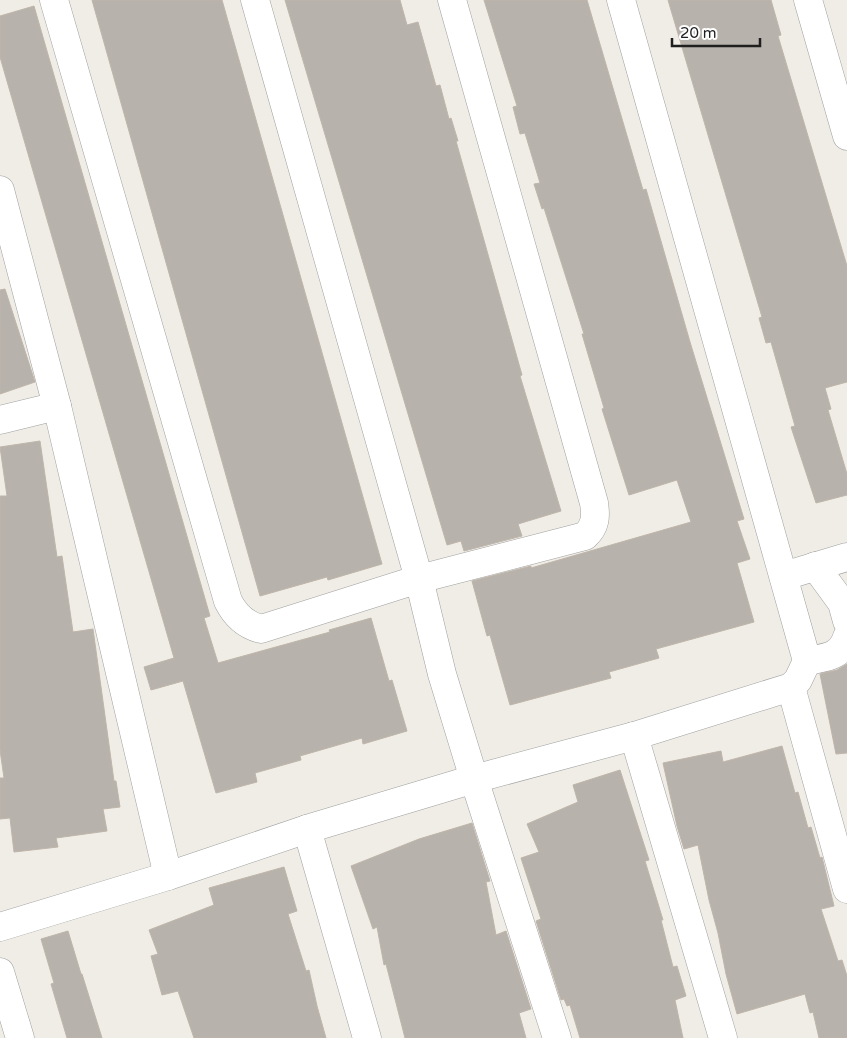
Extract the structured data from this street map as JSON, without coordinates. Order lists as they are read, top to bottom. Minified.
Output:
{"scale_bar":"20 m"}
